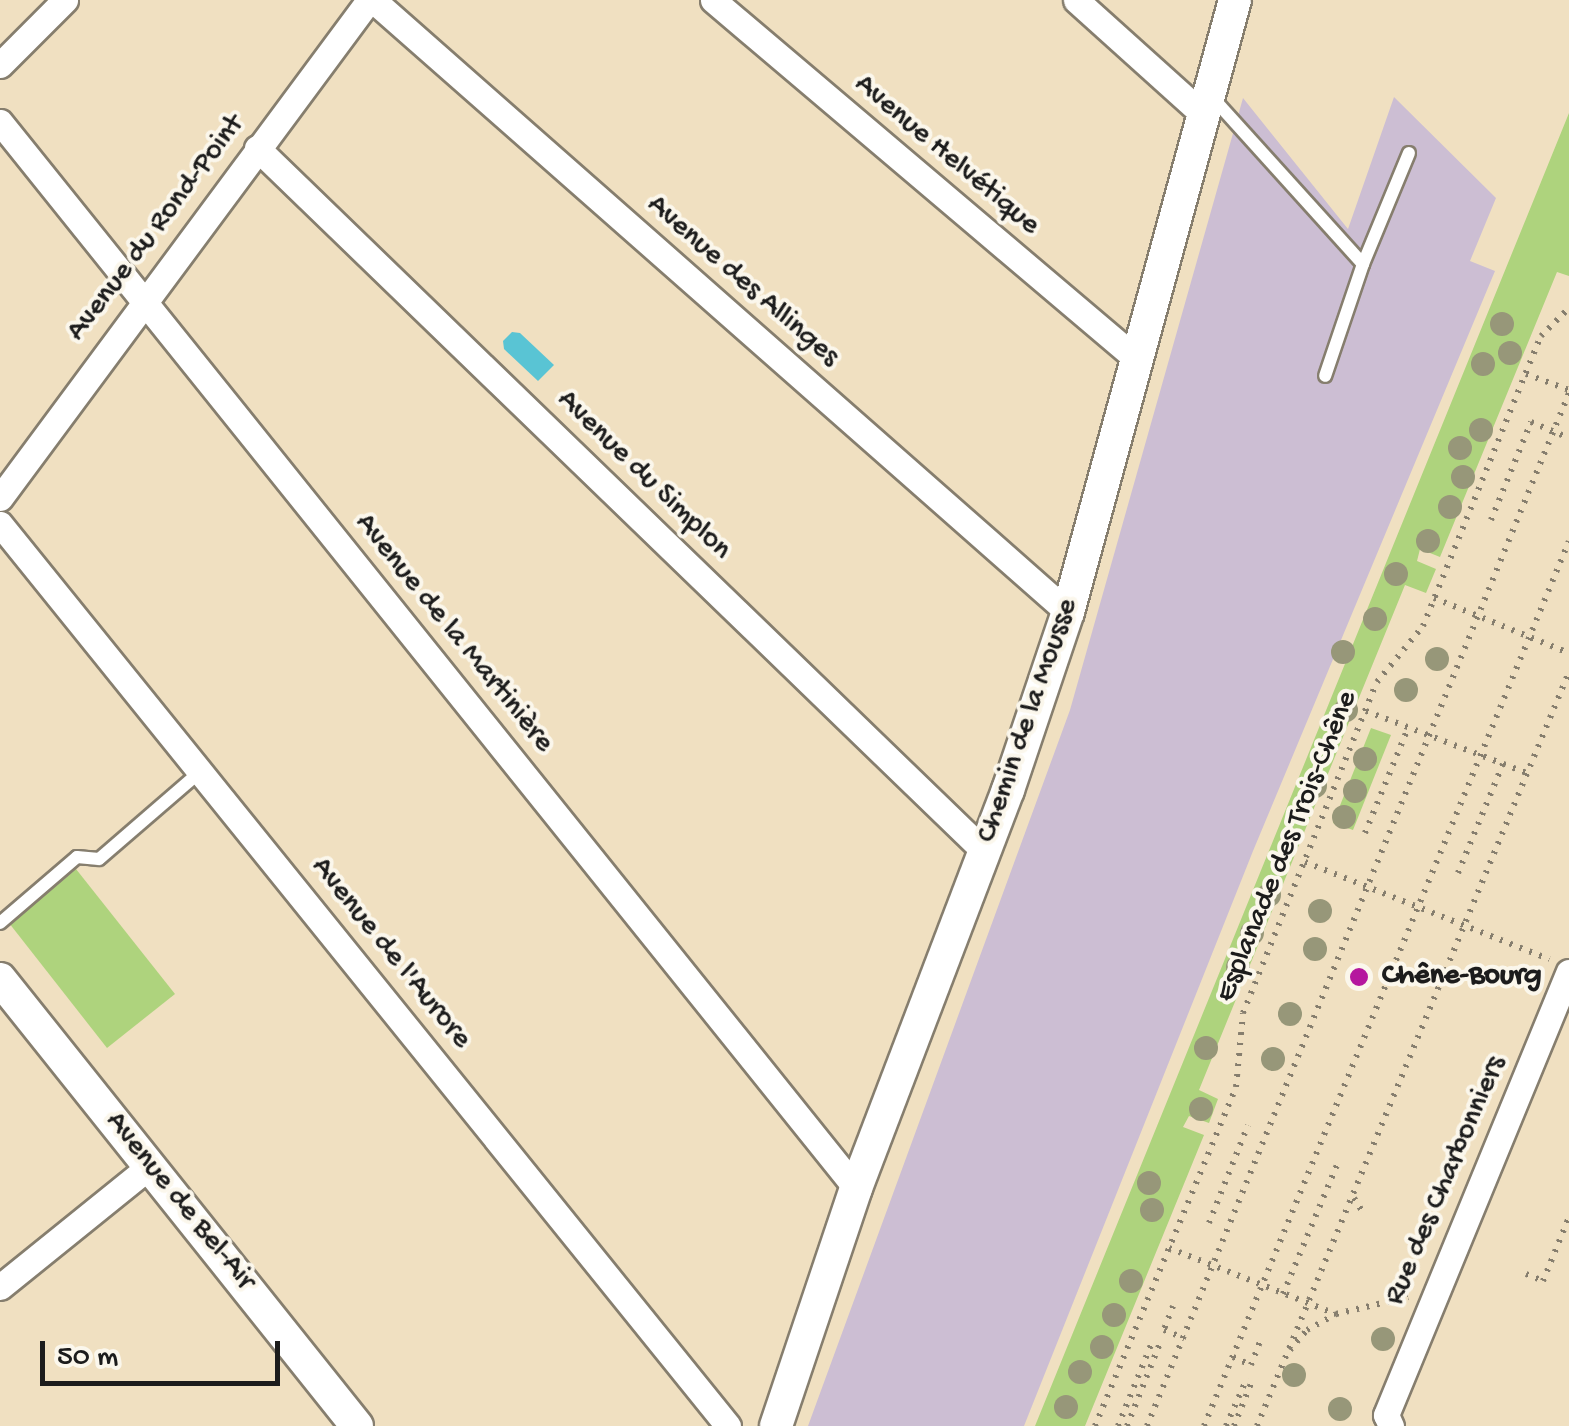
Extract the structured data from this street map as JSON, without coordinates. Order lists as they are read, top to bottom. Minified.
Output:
{"streets":{"street":["Avenue Helvétique","Avenue du Rond-Point","Avenue des Allinges","Avenue du Simplon","Avenue de la Martinière","Chemin de la Mousse","Avenue de l'Aurore","Rue des Charbonniers","Avenue de Bel-Air"],"path":["Esplanade des Trois-Chêne"]},"crossings":[["Avenue Helvétique","Chemin de la Mousse"],["Avenue du Rond-Point","Avenue des Allinges"],["Avenue du Rond-Point","Avenue du Simplon"],["Avenue du Rond-Point","Avenue de la Martinière"],["Avenue des Allinges","Chemin de la Mousse"],["Avenue du Simplon","Chemin de la Mousse"],["Avenue de la Martinière","Chemin de la Mousse"]],"places":["Chêne-Bourg"],"scale_bar":"50 m"}
